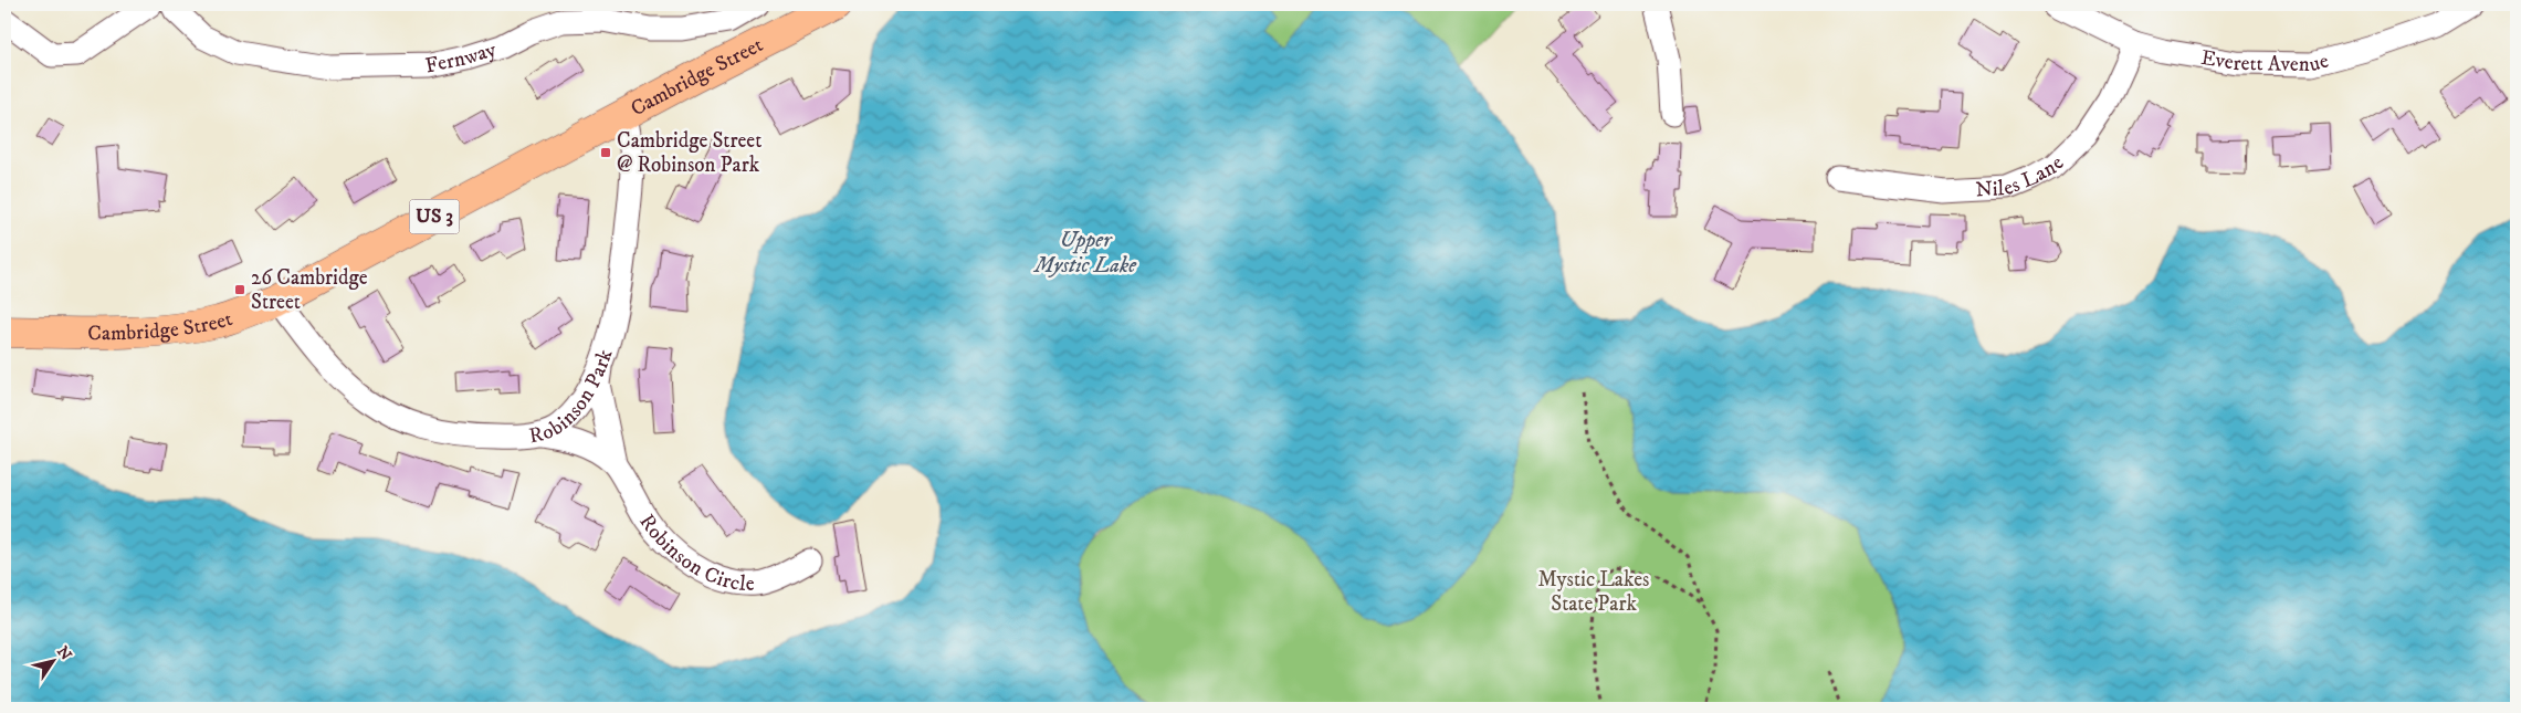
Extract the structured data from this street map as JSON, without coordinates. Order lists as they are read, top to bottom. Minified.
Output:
{"streets":{"highway":["Cambridge Street","US 3"],"street":["Fernway","Everett Avenue","Niles Lane","Robinson Park","Robinson Circle"]},"crossings":[["Everett Avenue","Niles Lane"],["Cambridge Street","Robinson Park"],["Robinson Park","Robinson Circle"]],"water":["Upper Mystic Lake"],"parks":["Mystic Lakes State Park"],"places":{"transit":["Cambridge Street @ Robinson Park","26 Cambridge Street"]},"north":"top right"}
